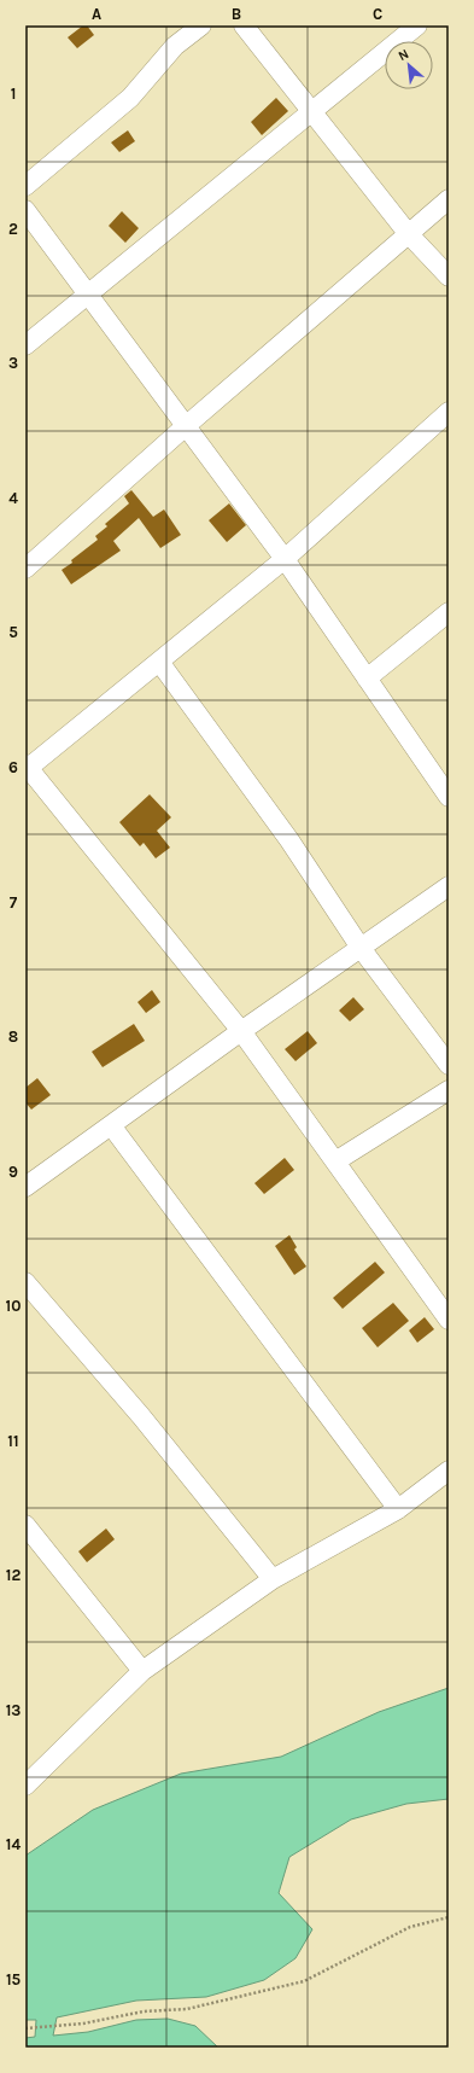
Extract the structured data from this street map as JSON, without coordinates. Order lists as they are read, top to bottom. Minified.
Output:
{"north":"top left","grid":{"columns":["A","B","C"],"rows":["1","2","3","4","5","6","7","8","9","10","11","12","13","14","15"]}}
